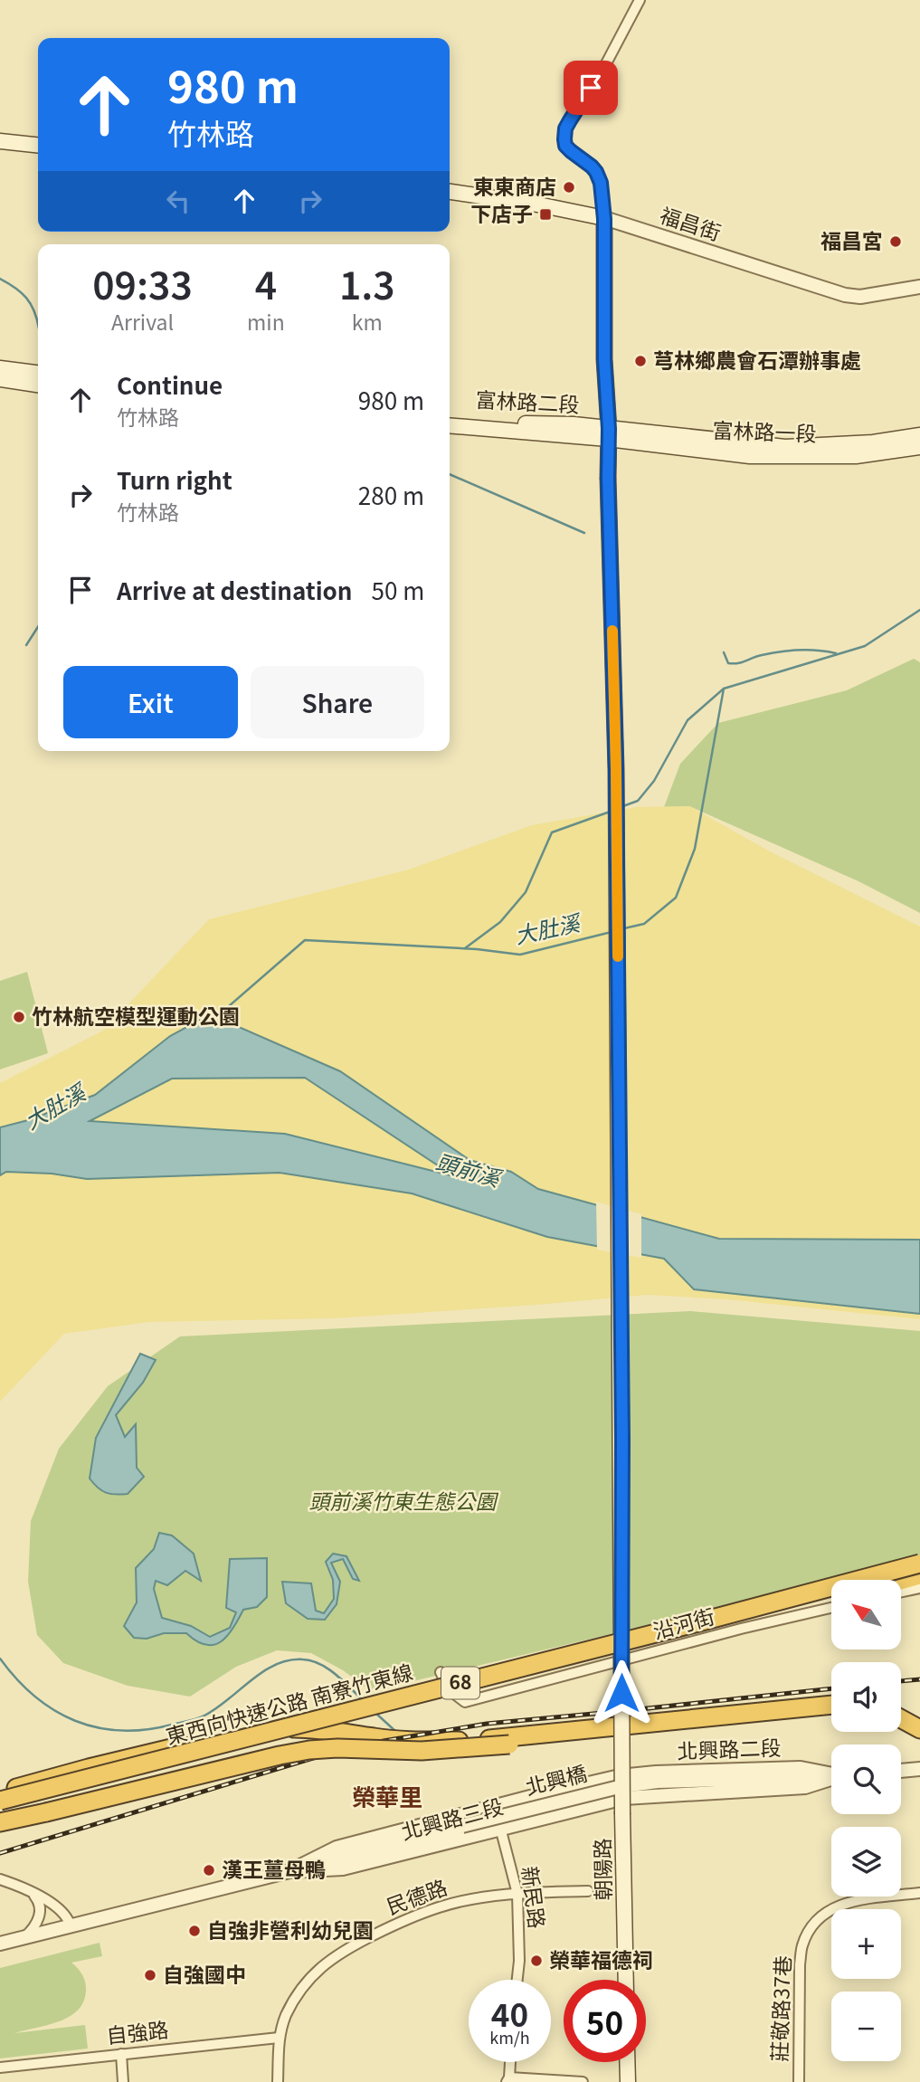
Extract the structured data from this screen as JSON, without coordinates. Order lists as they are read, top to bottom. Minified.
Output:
{"streets":{"highway":["68","東西向快速公路 南寮竹東線"],"main road":["福昌街","富林路二段","富林路一段","朝陽路"],"street":["沿河街","北興路二段","北興橋","北興路三段","民德路","新民路","莊敬路37巷","自強路"]},"crossings":[["福昌街","朝陽路"],["富林路二段","富林路一段"],["富林路二段","朝陽路"],["富林路一段","朝陽路"],["北興路二段","北興橋"],["北興路二段","北興路三段"],["北興路二段","朝陽路"],["北興橋","北興路三段"],["北興橋","朝陽路"],["北興路三段","朝陽路"],["北興路三段","新民路"],["民德路","新民路"],["民德路","自強路"]],"districts":["榮華里"],"water":["大肚溪","頭前溪"],"parks":["頭前溪竹東生態公園"],"places":{"other":["東東商店","福昌宮","芎林鄉農會石潭辦事處","竹林航空模型運動公園","漢王薑母鴨","自強非營利幼兒園","榮華福德祠","自強國中"],"transit":["下店子"]},"north":"top left","page":{"turn":["980 m","竹林路"],"eta":["09:33","Arrival","4","min","1.3","km"],"list":[{"name":"Continue","note":"竹林路","value":"980 m"},{"name":"Turn right","note":"竹林路","value":"280 m"},{"name":"Arrive at destination","value":"50 m"}],"buttons":["Exit","Share"],"map_buttons":["+","−"],"speed":"40 km/h","limit":"50"}}
